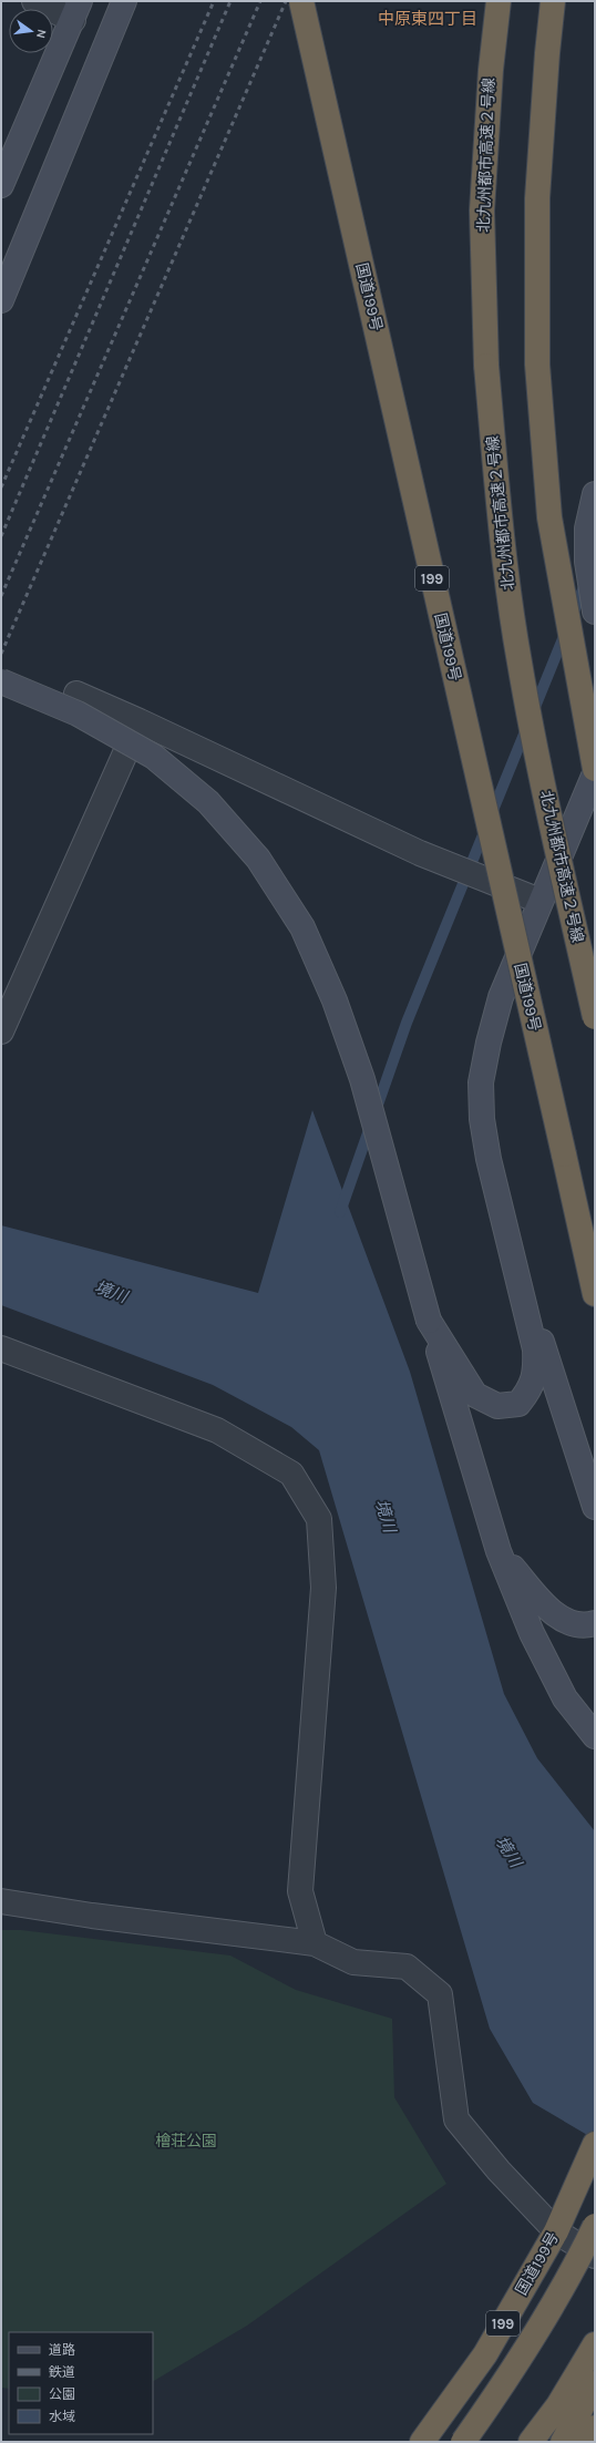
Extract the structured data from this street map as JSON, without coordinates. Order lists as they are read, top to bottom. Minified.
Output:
{"streets":{"highway":["北九州都市高速２号線","国道199号","199"]},"districts":["中原東四丁目"],"water":["境川"],"parks":["檜荘公園"],"legend":["道路","鉄道","公園","水域"],"north":"right"}
